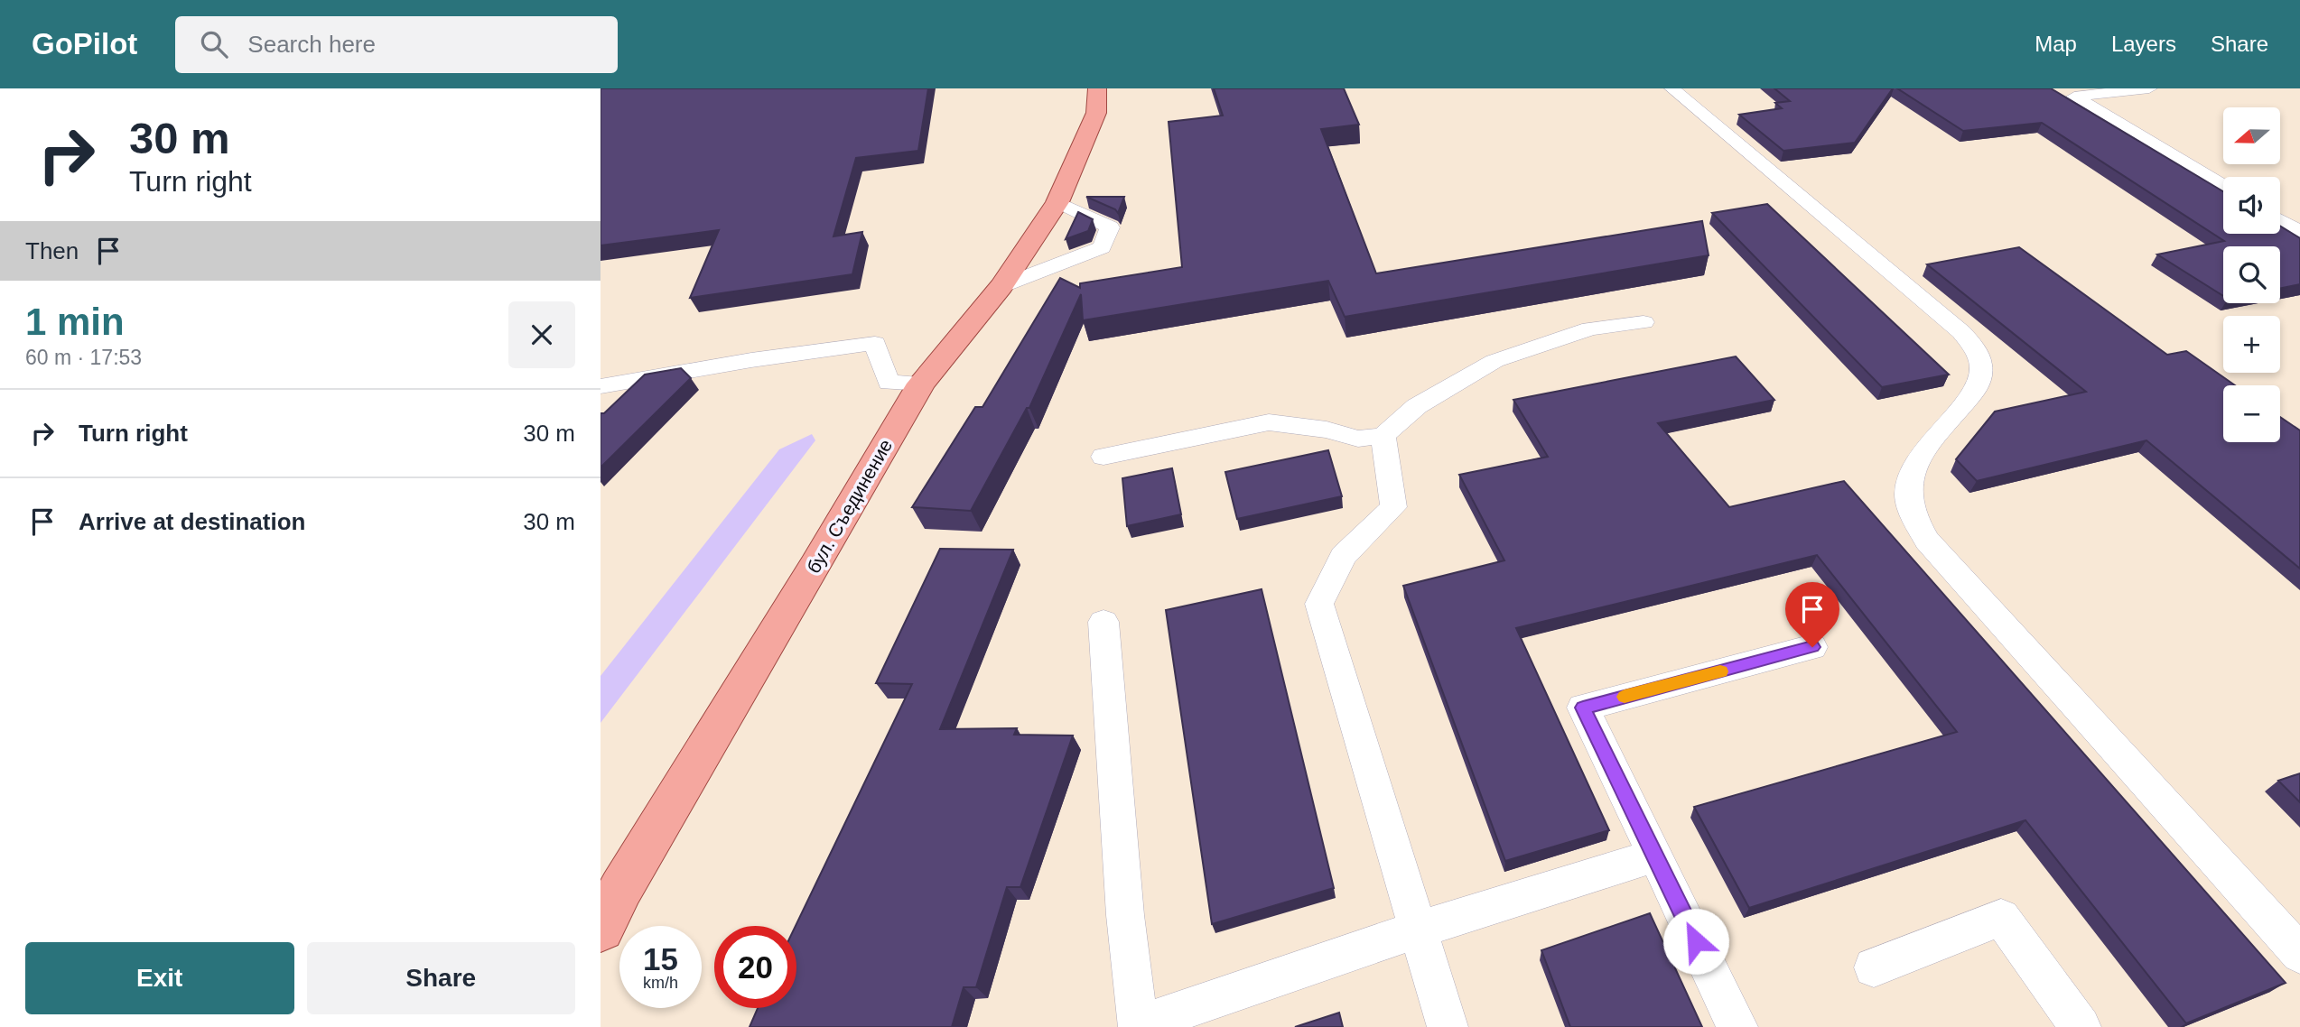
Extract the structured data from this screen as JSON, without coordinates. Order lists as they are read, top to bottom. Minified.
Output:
{"streets":{"main road":["бул. Съединение"]},"north":"left","page":{"header":"GoPilot","search":"Search here","nav":["Map","Layers","Share"],"turn":["30 m","Turn right"],"map_buttons":["+","−"],"then":"Then","heading":["1 min","60 m · 17:53"],"list":[{"name":"Turn right","value":"30 m"},{"name":"Arrive at destination","value":"30 m"}],"speed":"15 km/h","limit":"20","buttons":["Exit","Share"]}}
